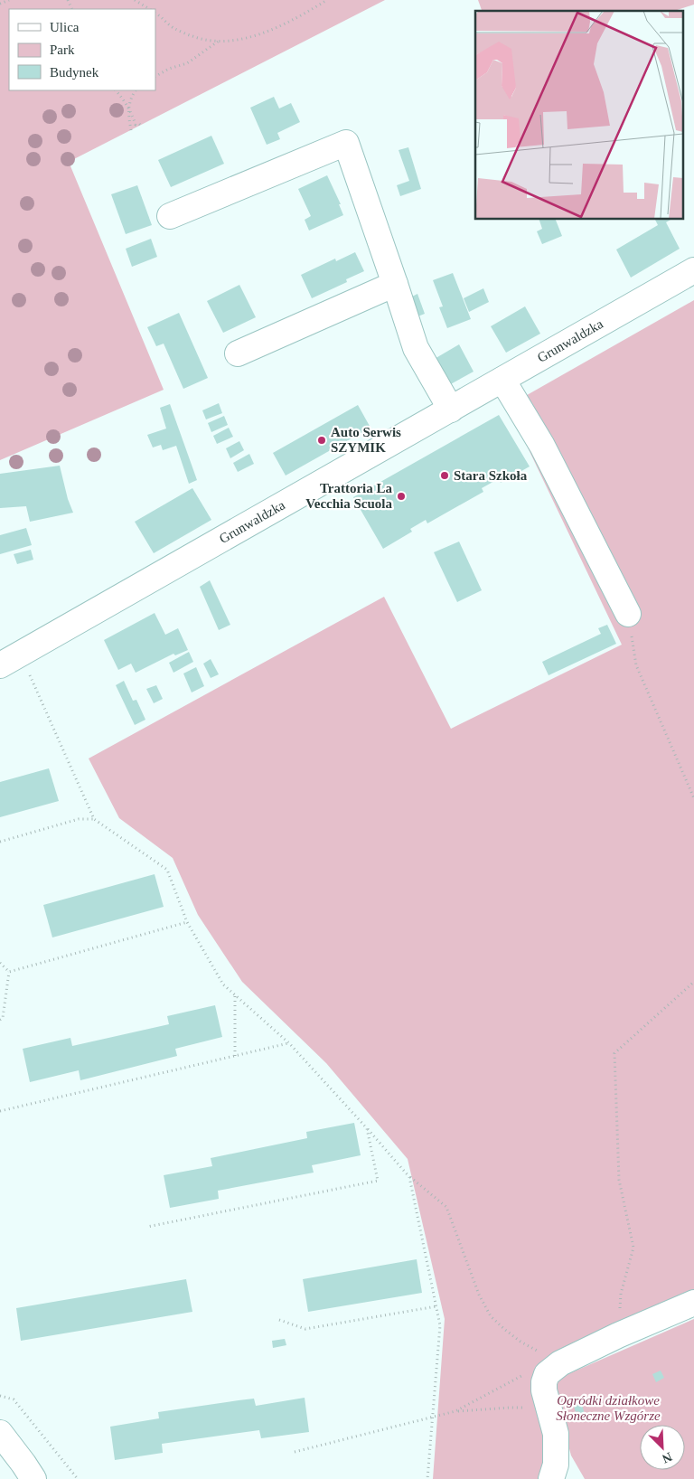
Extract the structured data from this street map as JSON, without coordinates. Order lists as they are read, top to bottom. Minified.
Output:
{"streets":{"street":["Grunwaldzka"]},"parks":["Ogródki działkowe Słoneczne Wzgórze"],"places":["Auto Serwis SZYMIK","Stara Szkoła","Trattoria La Vecchia Scuola"],"legend":["Ulica","Park","Budynek"],"north":"bottom right"}
